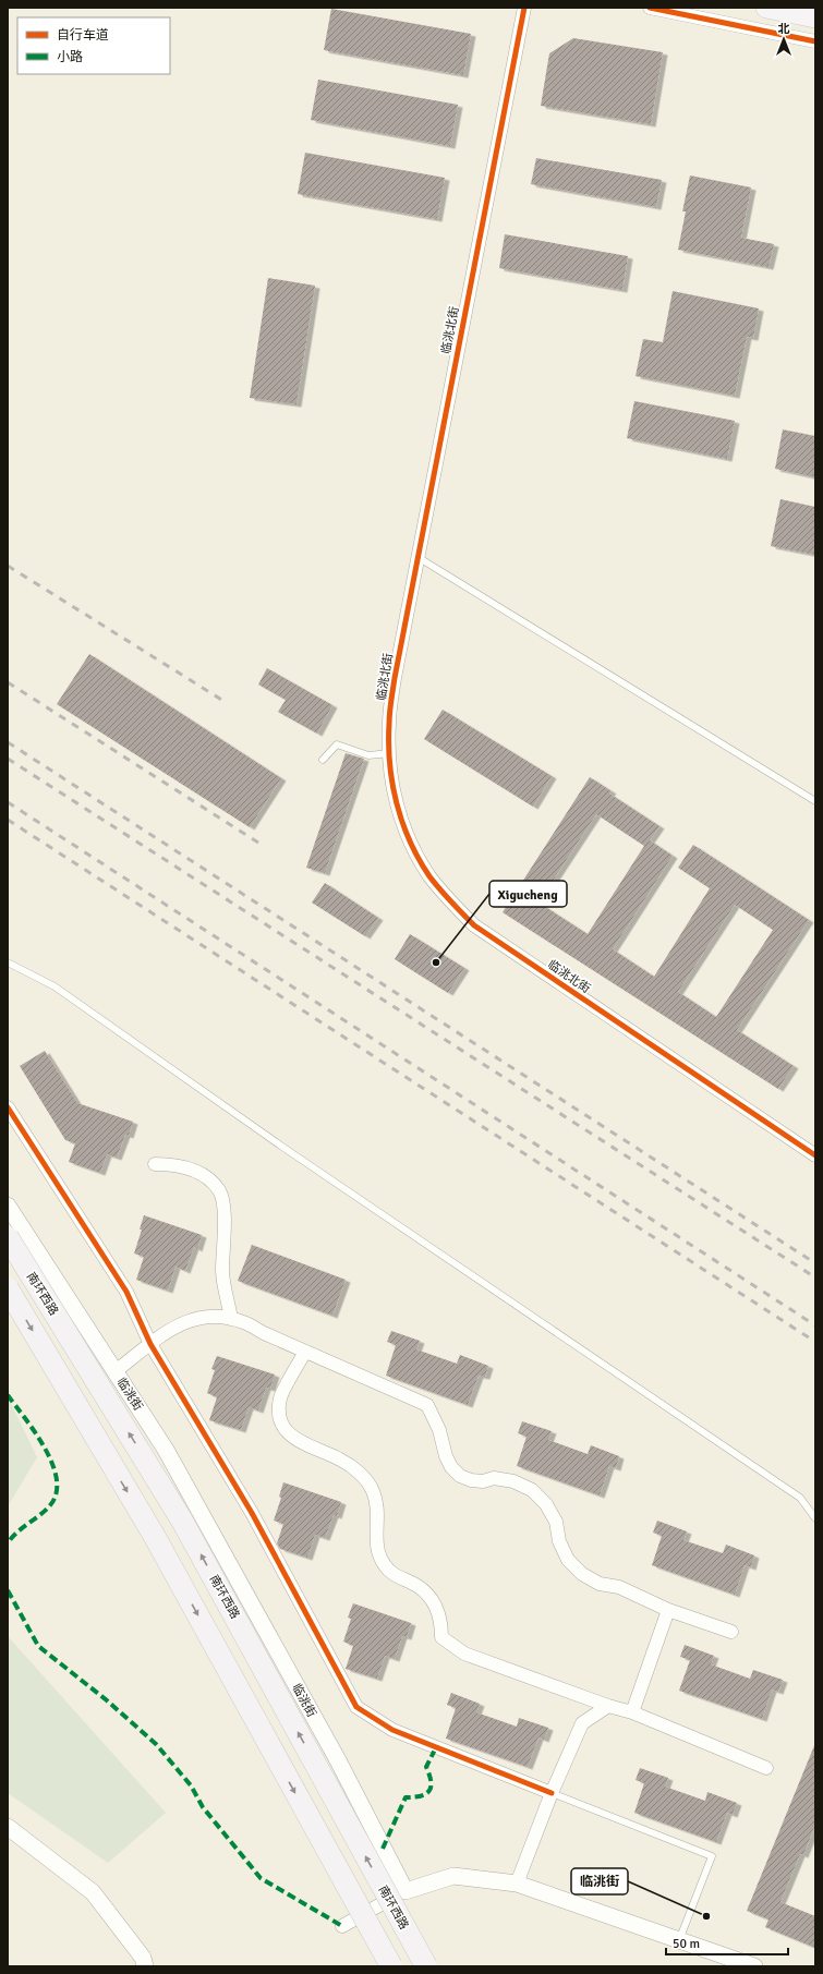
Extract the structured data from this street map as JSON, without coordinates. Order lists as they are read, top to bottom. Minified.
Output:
{"streets":{"highway":["南环西路"],"street":["临洮北街","临洮街"]},"places":["Xigucheng","临洮街"],"legend":["自行车道","小路"],"scale_bar":"50 m","north":"top"}
